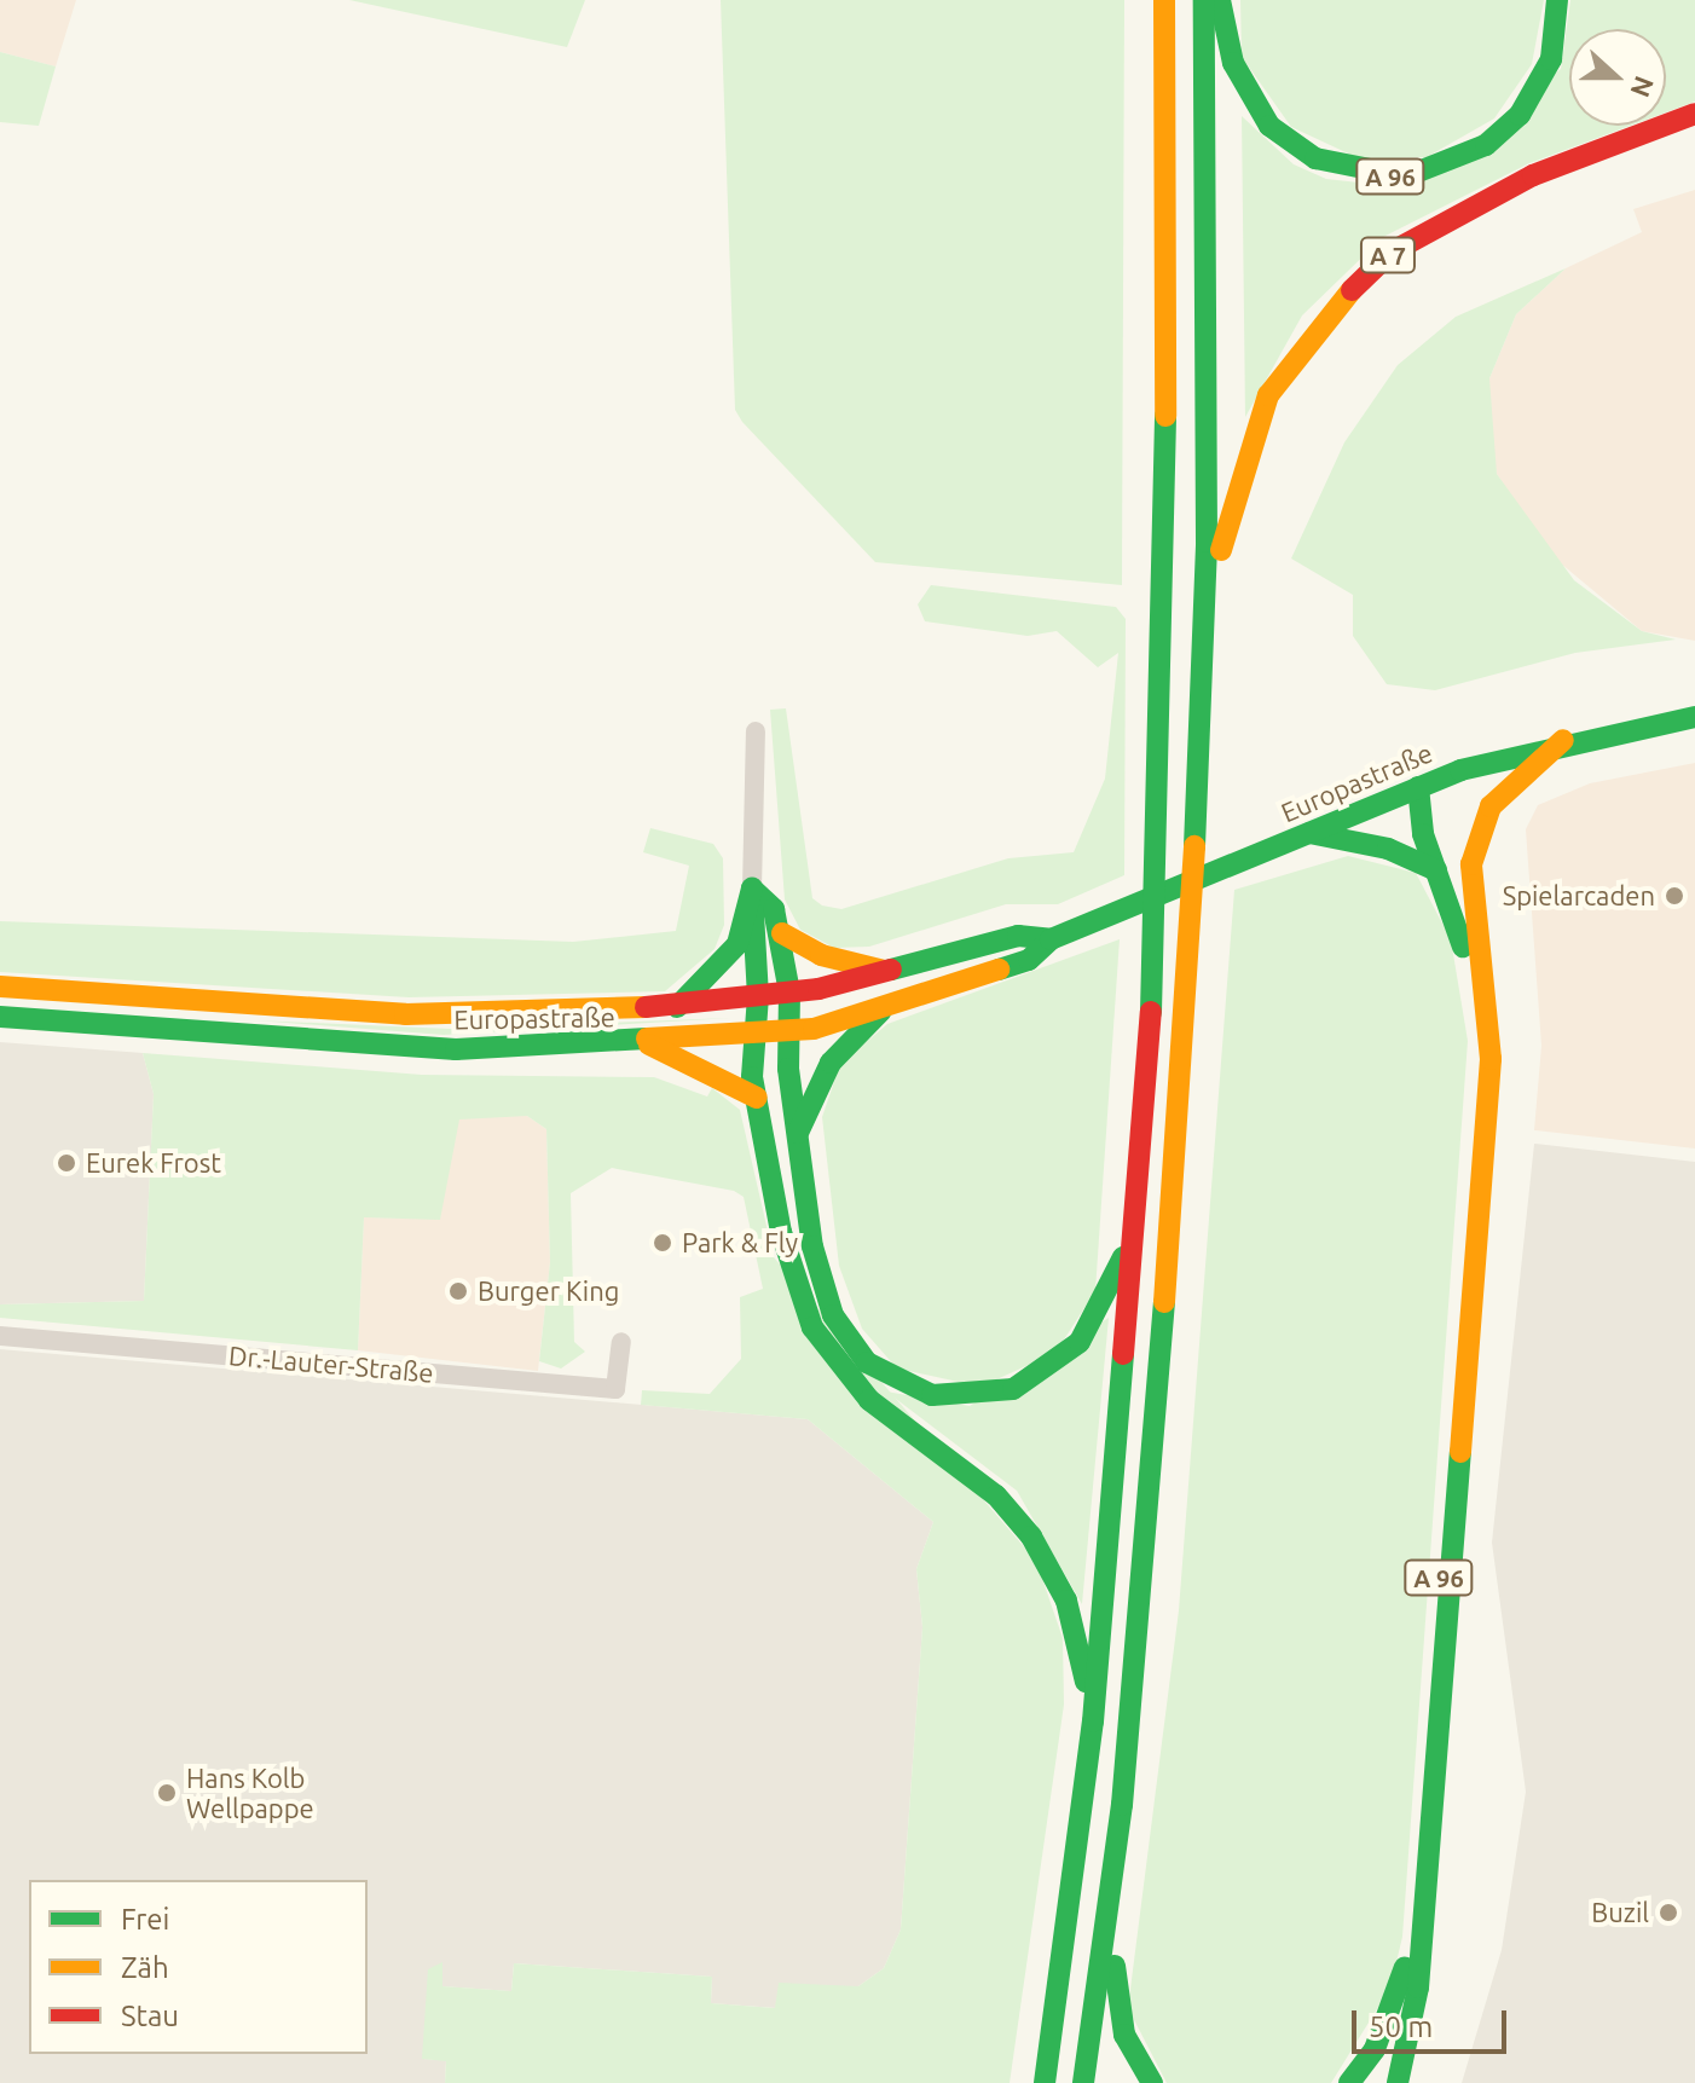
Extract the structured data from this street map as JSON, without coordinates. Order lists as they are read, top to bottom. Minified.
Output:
{"streets":{"main road":["A 96","A 7","Europastraße"],"street":["Dr.-Lauter-Straße"]},"crossings":[["A 96","Europastraße"]],"places":["Spielarcaden","Eurek Frost","Park & Fly","Burger King","Hans Kolb Wellpappe","Buzil"],"legend":["Frei","Zäh","Stau"],"scale_bar":"50 m","north":"right"}
